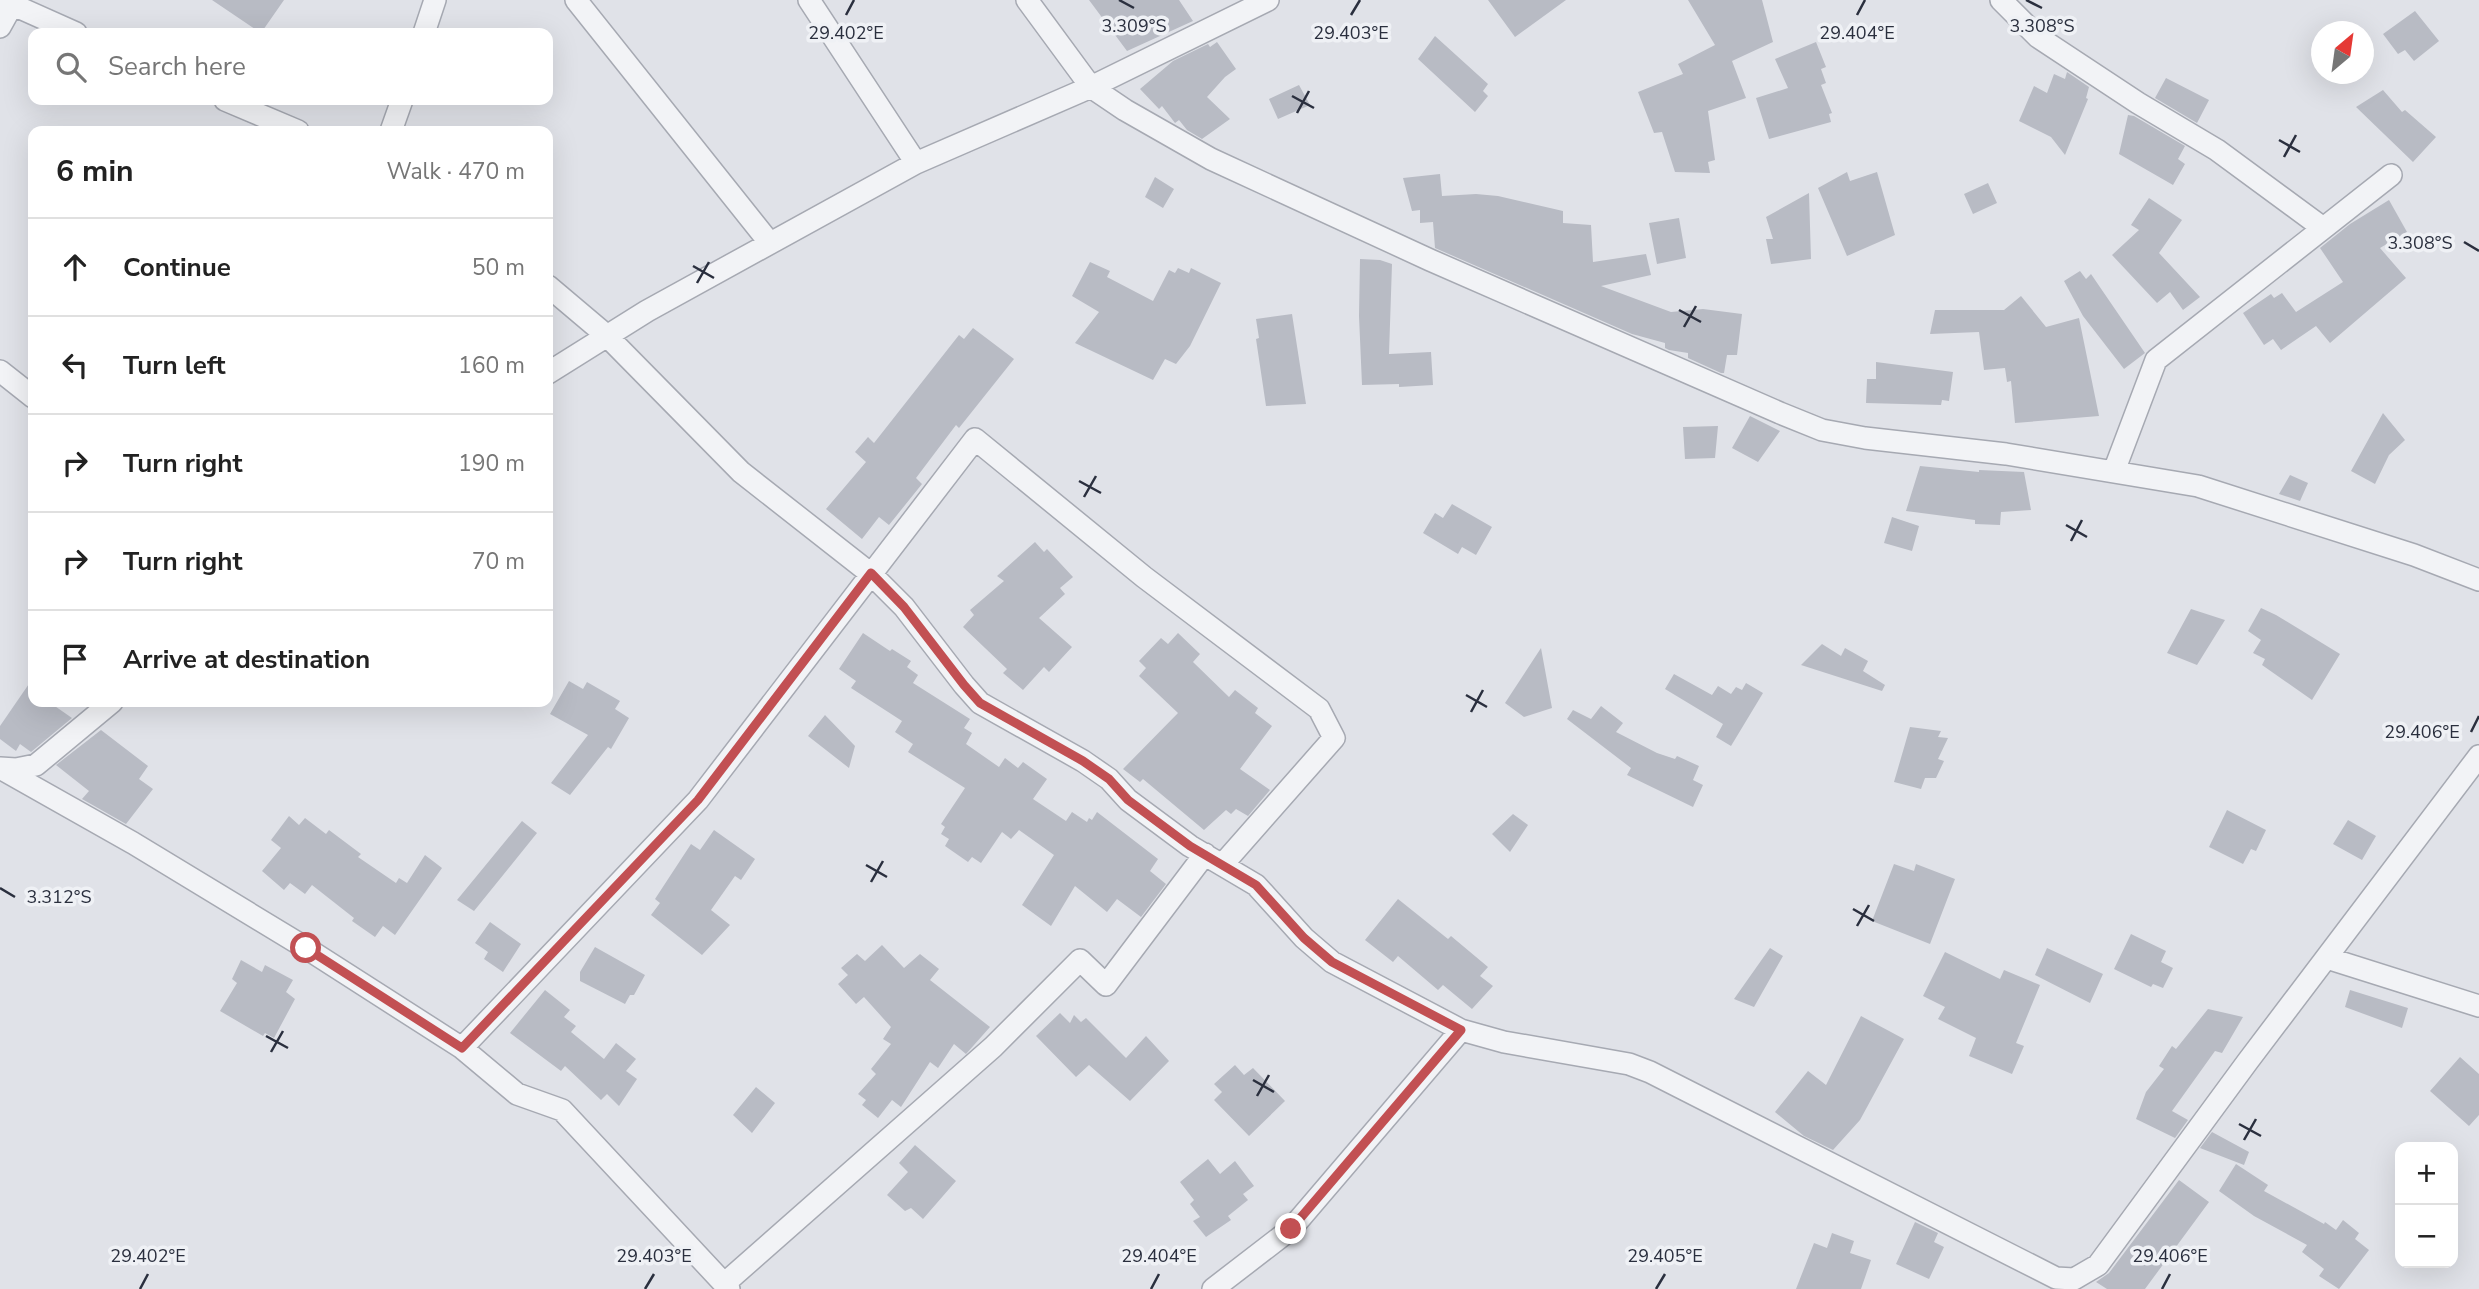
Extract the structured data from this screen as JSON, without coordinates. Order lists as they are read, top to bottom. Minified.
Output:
{"north":"top right","page":{"search":"Search here","heading":["6 min","Walk · 470 m"],"list":[["Continue","50 m"],["Turn left","160 m"],["Turn right","190 m"],["Turn right","70 m"],"Arrive at destination"],"map_buttons":["+","−"]},"coordinates":["3.309°S","3.308°S","29.402°E","29.403°E","29.404°E","29.406°E","3.312°S","29.405°E"]}
